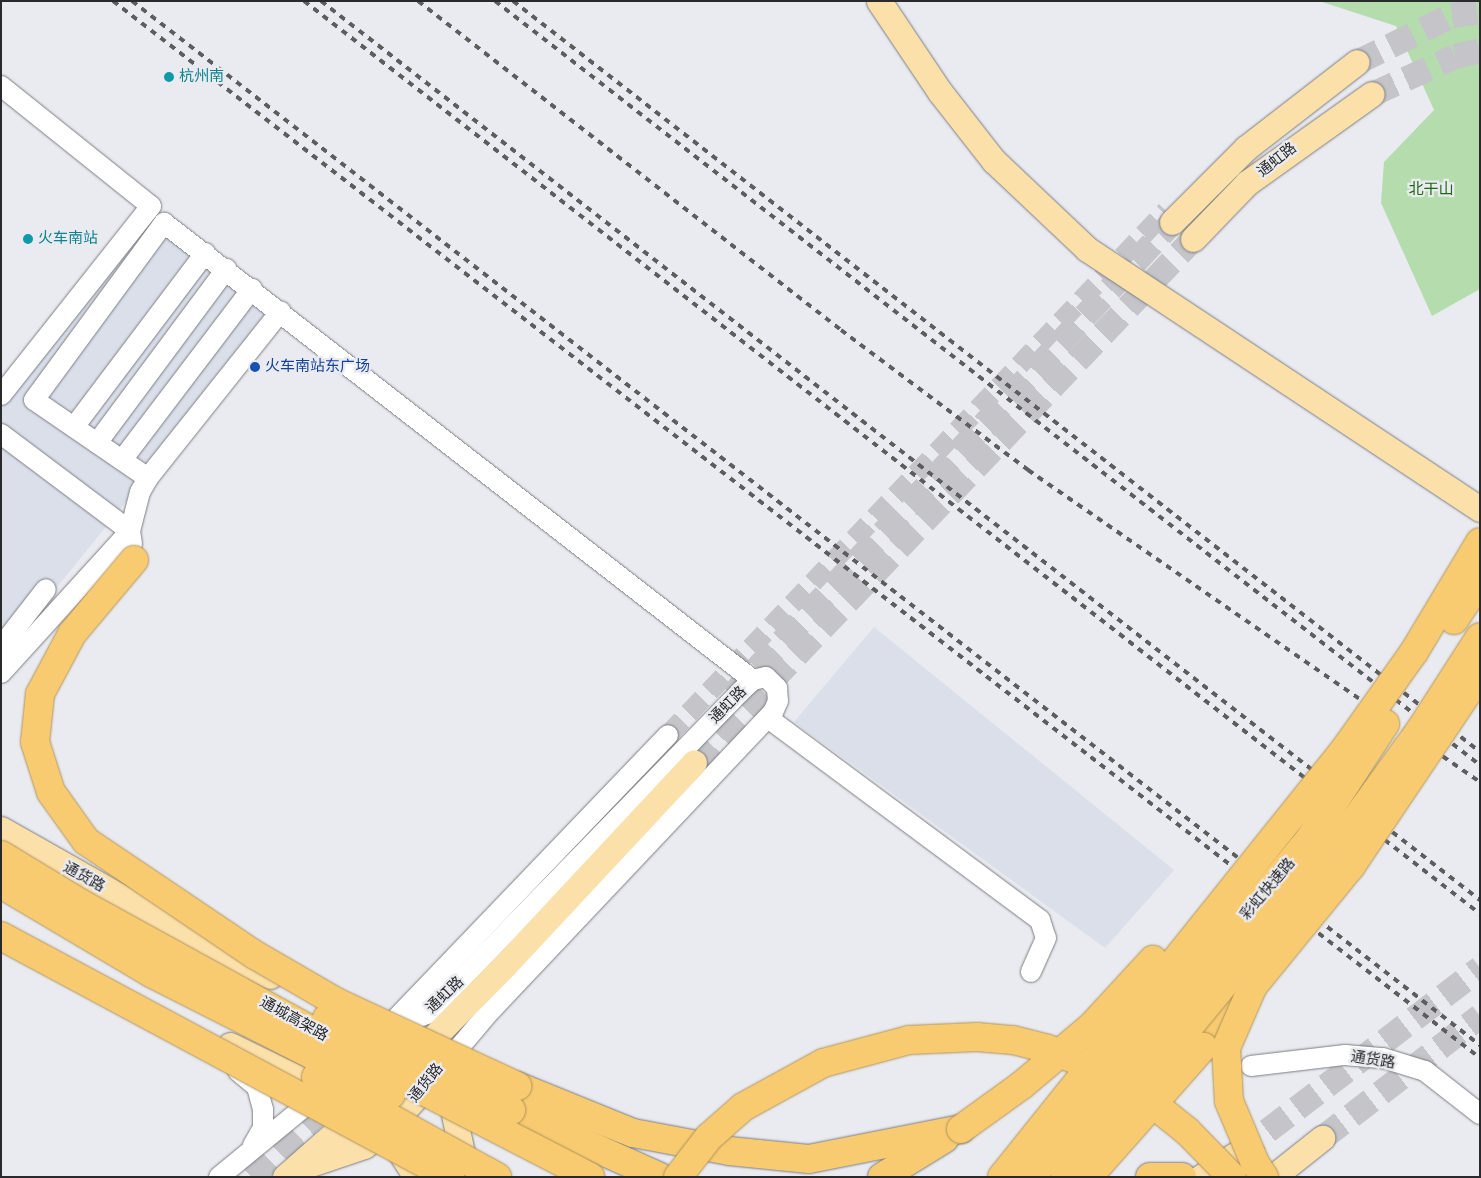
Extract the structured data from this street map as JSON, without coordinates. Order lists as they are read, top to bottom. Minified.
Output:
{"streets":{"highway":["彩虹快速路","通城高架路"],"main road":["通虹路","通货路"]},"crossings":[["通虹路","通货路"]],"parks":["北干山"],"places":["杭州南","火车南站","火车南站东广场"]}
